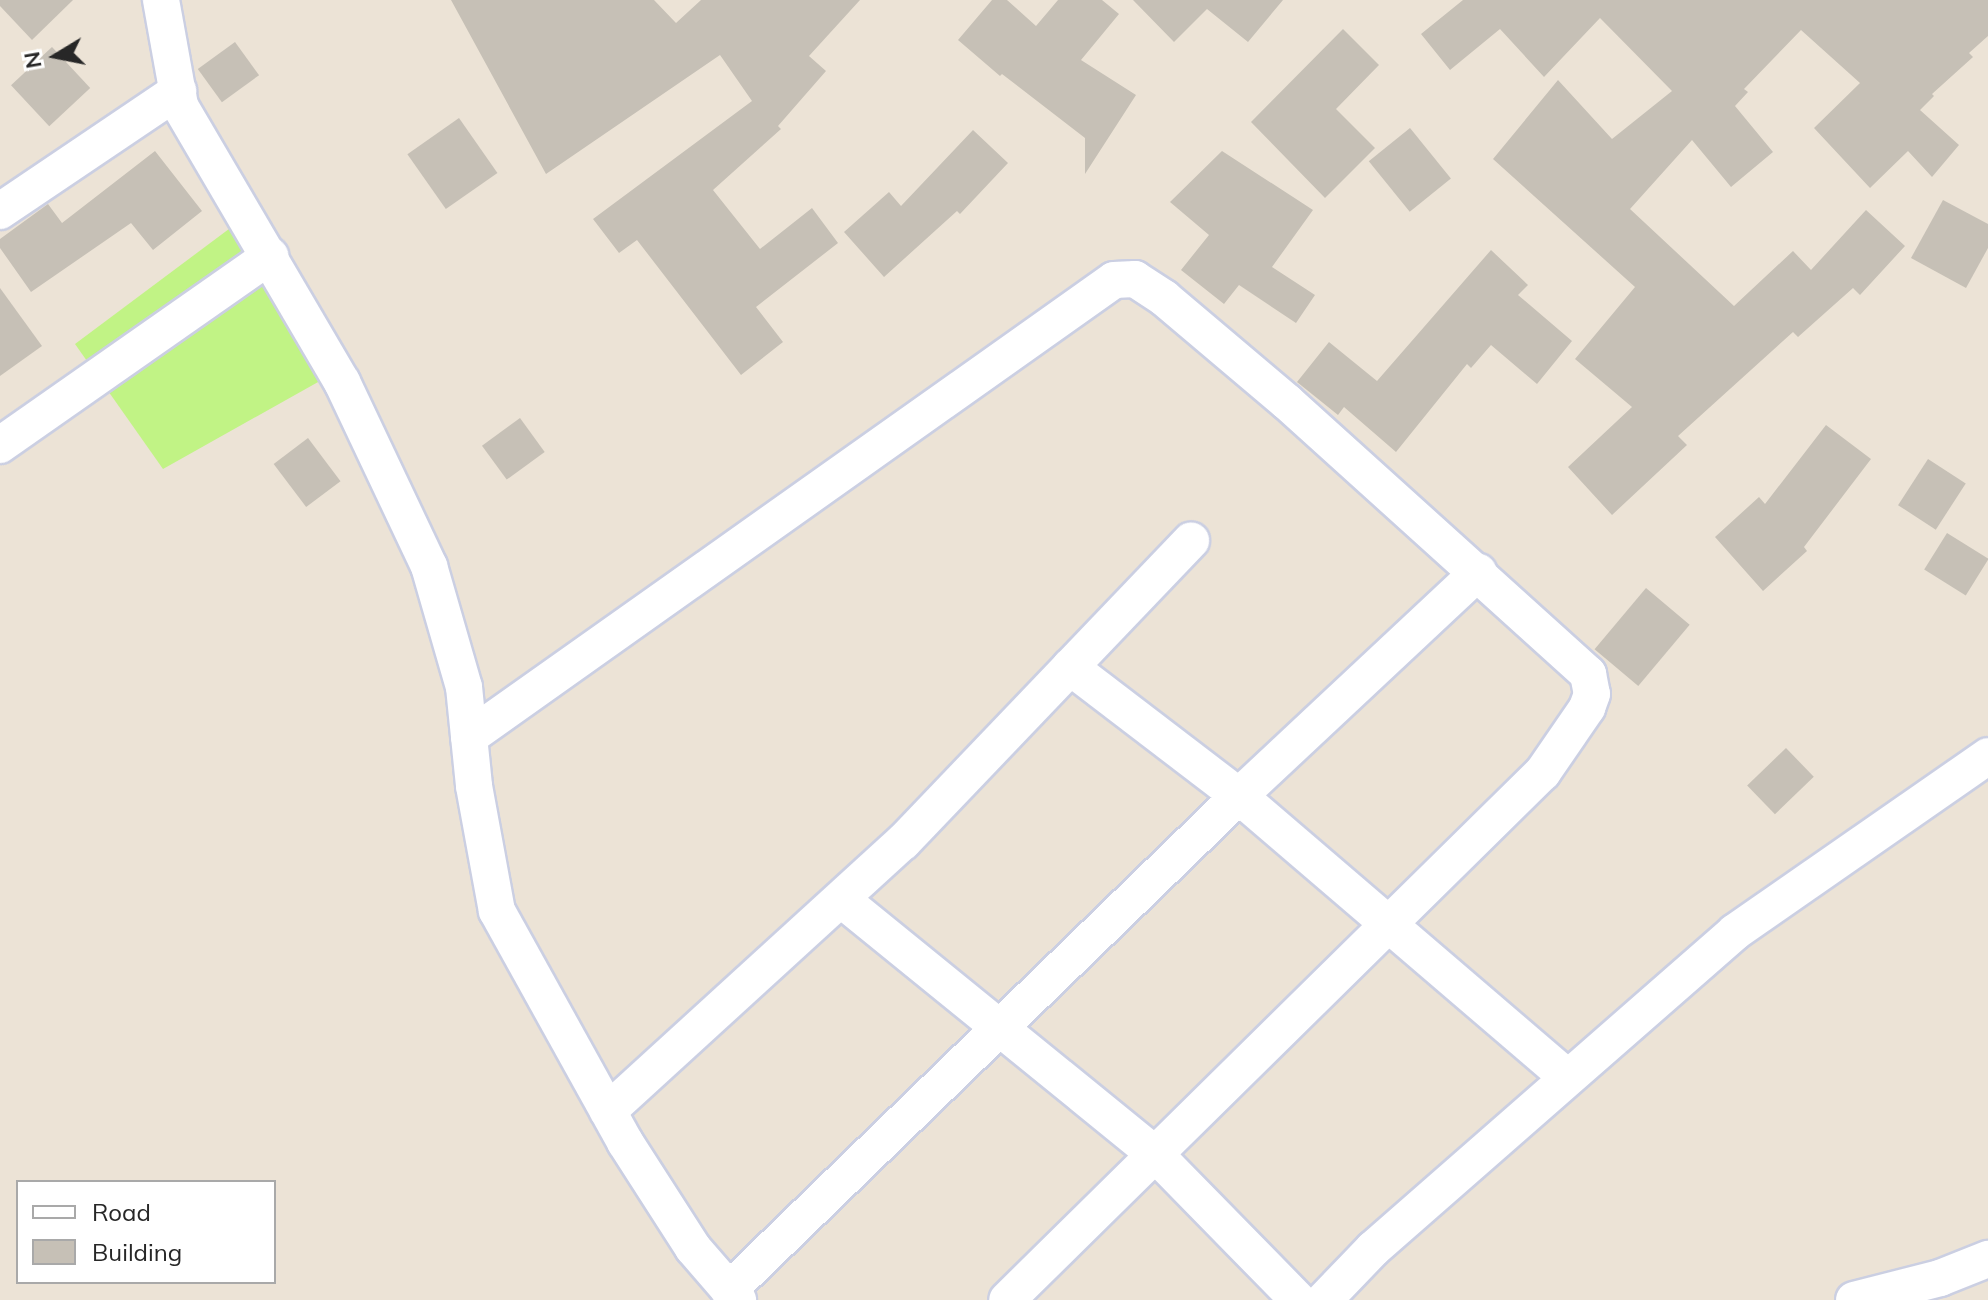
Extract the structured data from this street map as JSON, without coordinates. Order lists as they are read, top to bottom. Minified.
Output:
{"legend":["Road","Building"],"north":"left"}
